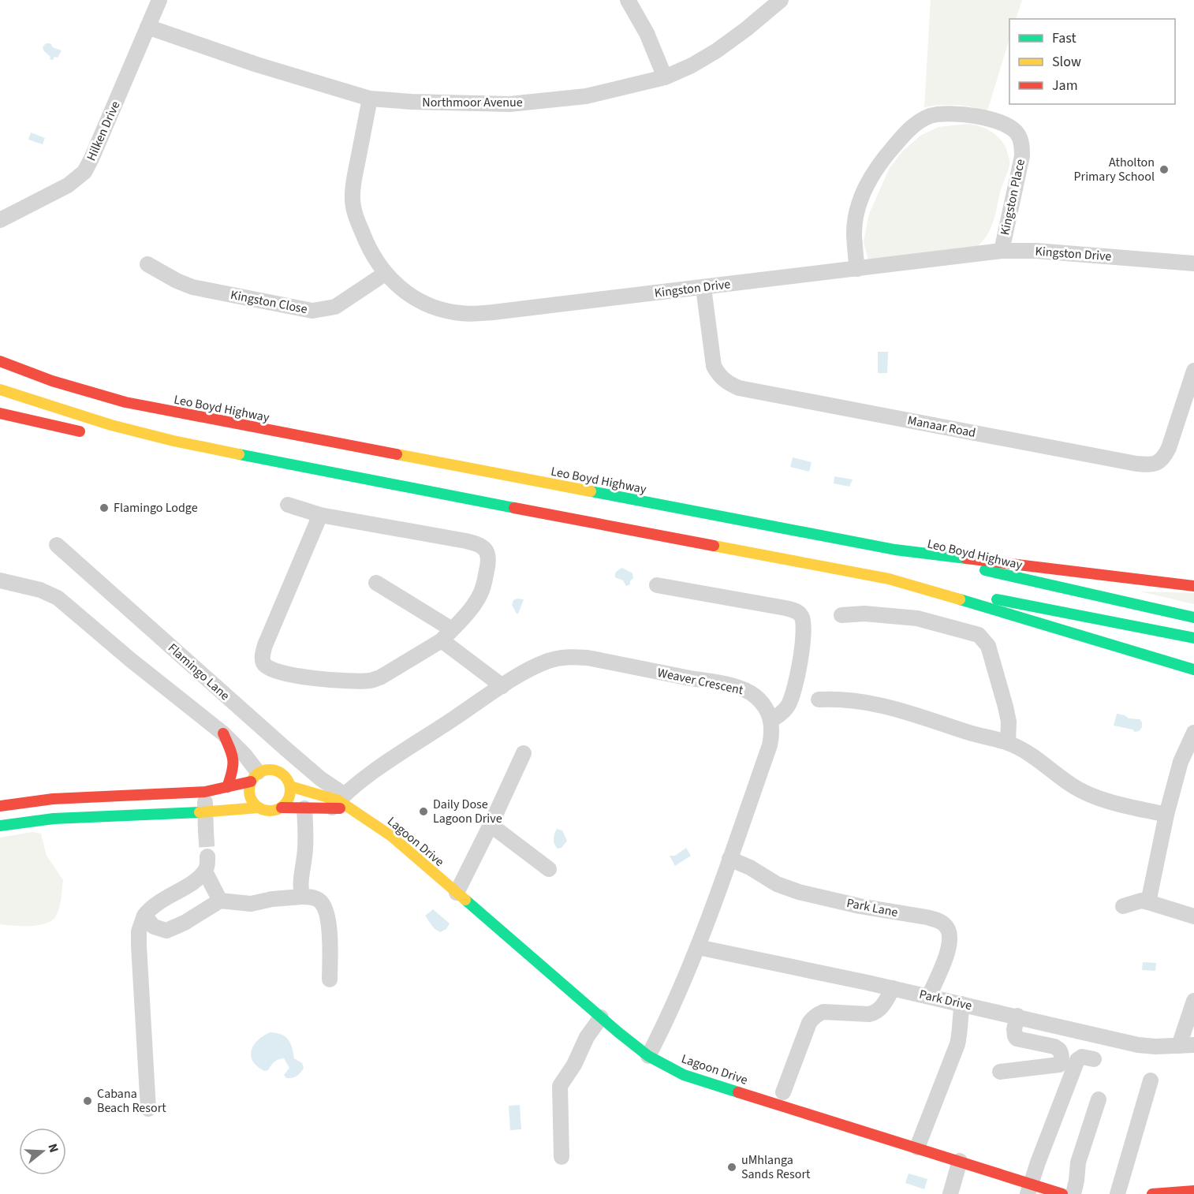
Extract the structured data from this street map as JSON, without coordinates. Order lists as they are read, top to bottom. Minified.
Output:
{"streets":{"main road":["Leo Boyd Highway","Lagoon Drive"],"street":["Northmoor Avenue","Hilken Drive","Kingston Place","Kingston Drive","Kingston Close","Manaar Road","Flamingo Lane","Weaver Crescent","Park Lane","Park Drive"]},"crossings":[["Northmoor Avenue","Hilken Drive"],["Northmoor Avenue","Kingston Drive"],["Kingston Place","Kingston Drive"],["Kingston Drive","Kingston Close"],["Kingston Drive","Manaar Road"],["Flamingo Lane","Weaver Crescent"],["Flamingo Lane","Lagoon Drive"],["Weaver Crescent","Lagoon Drive"],["Park Lane","Park Drive"]],"places":["Atholton Primary School","Flamingo Lodge","Daily Dose Lagoon Drive","Cabana Beach Resort","uMhlanga Sands Resort"],"legend":["Fast","Slow","Jam"],"north":"right"}
